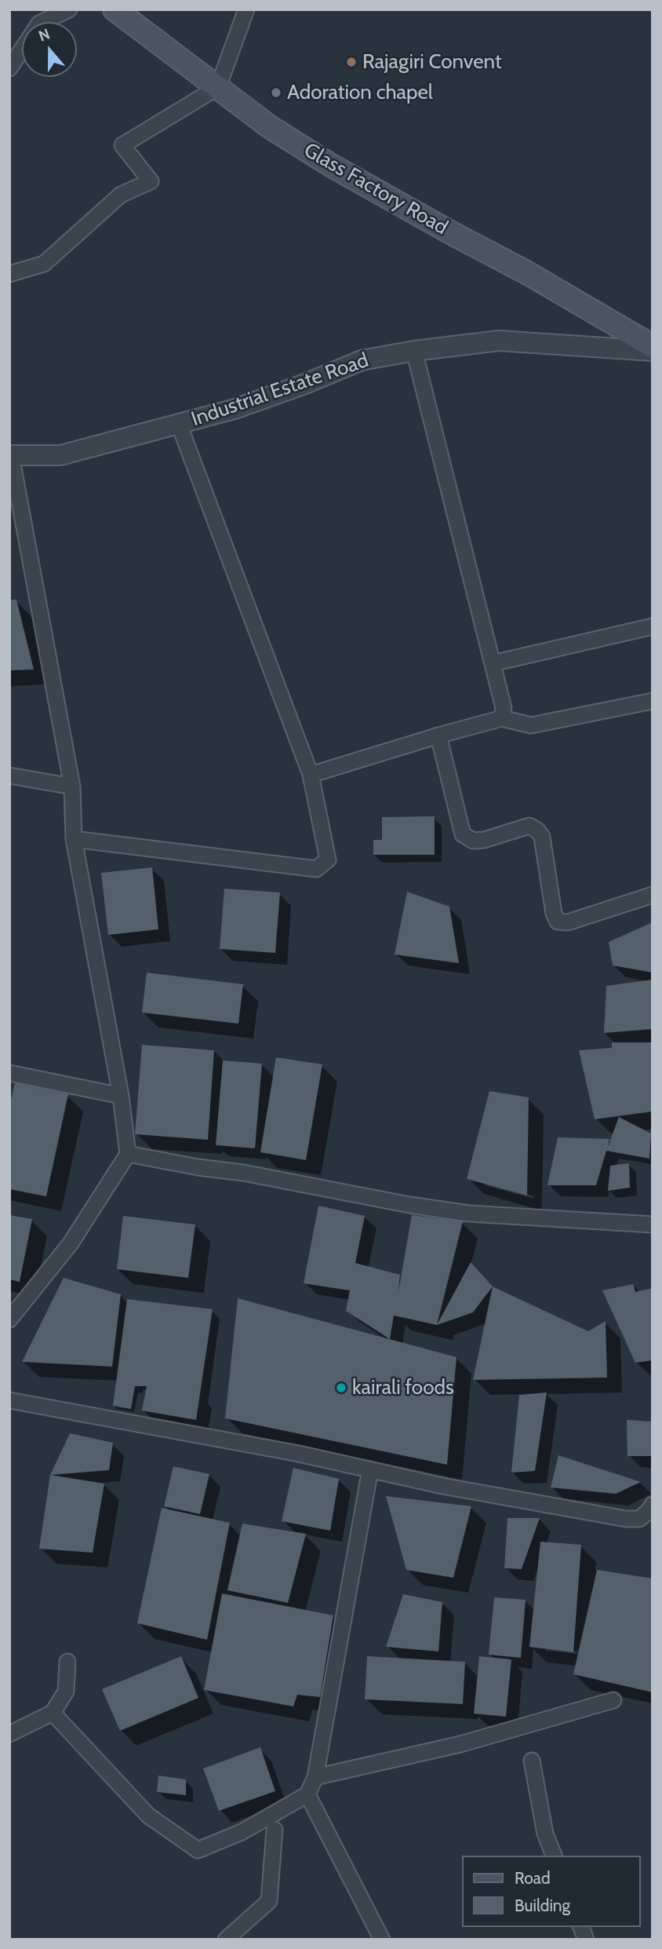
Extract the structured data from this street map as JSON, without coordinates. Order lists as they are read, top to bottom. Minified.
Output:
{"streets":{"main road":["Glass Factory Road"],"street":["Industrial Estate Road"]},"places":["Rajagiri Convent","Adoration chapel","kairali foods"],"legend":["Road","Building"],"north":"top"}
